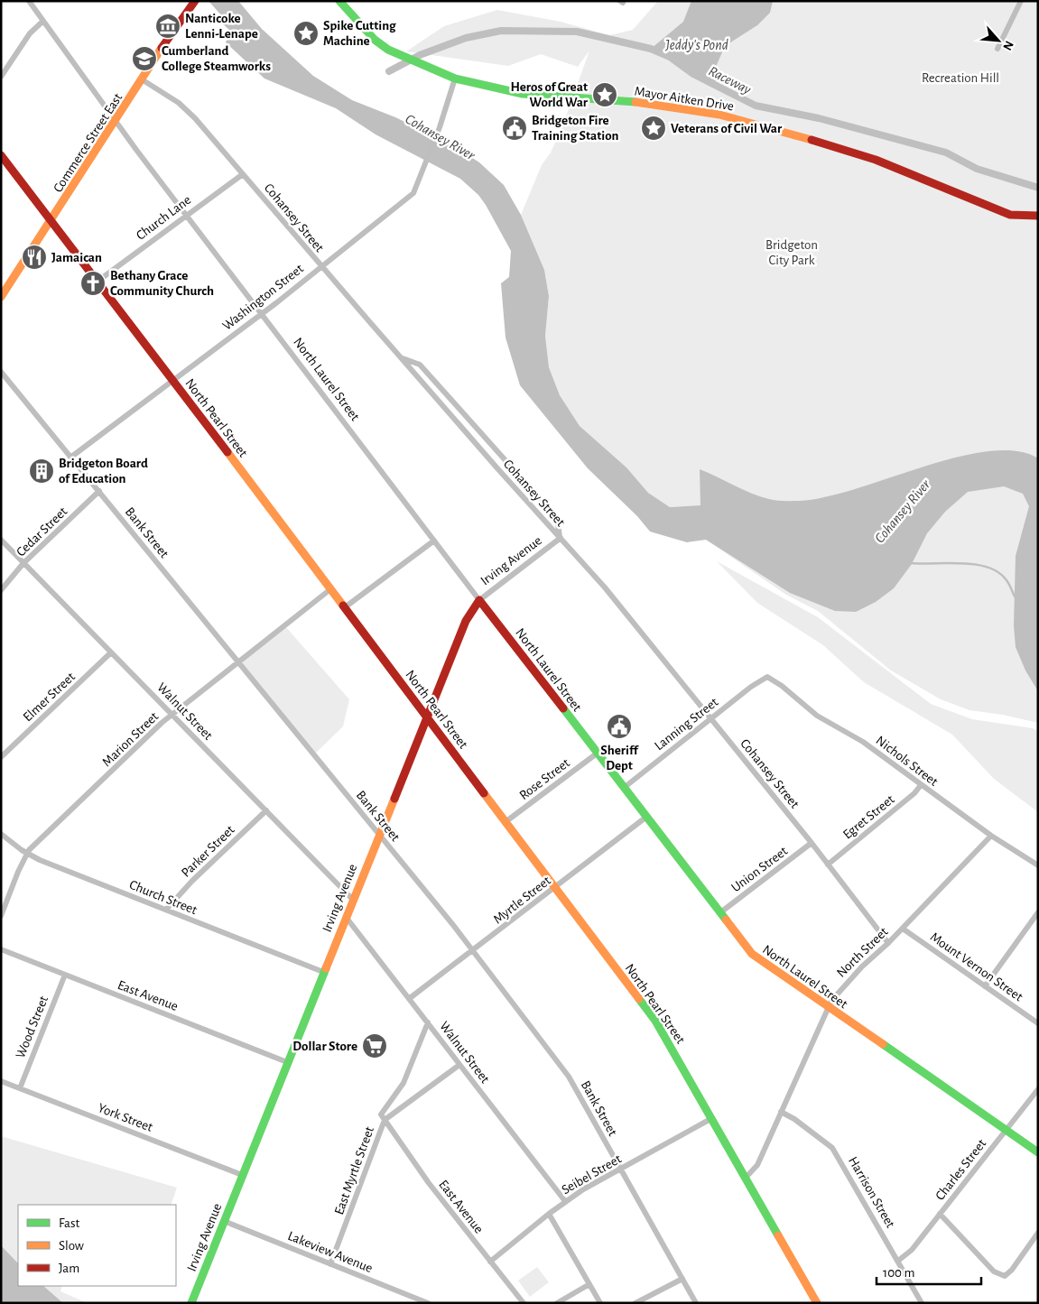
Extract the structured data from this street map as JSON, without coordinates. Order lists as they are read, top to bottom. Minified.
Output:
{"streets":{"main road":["Mayor Aitken Drive","Commerce Street East","North Laurel Street","North Pearl Street","Irving Avenue"],"street":["Church Lane","Cohansey Street","Washington Street","Cedar Street","Bank Street","Elmer Street","Walnut Street","Lanning Street","Marion Street","Nichols Street","Rose Street","Egret Street","Parker Street","Union Street","Church Street","Myrtle Street","North Street","Mount Vernon Street","East Avenue","Wood Street","York Street","Charles Street","East Myrtle Street","Seibel Street","Harrison Street","Lakeview Avenue"]},"crossings":[["Mayor Aitken Drive","Washington Street"],["Commerce Street East","Cohansey Street"],["Commerce Street East","North Laurel Street"],["Commerce Street East","North Pearl Street"],["Church Lane","Cohansey Street"],["Church Lane","North Laurel Street"],["Church Lane","North Pearl Street"],["Cohansey Street","Washington Street"],["Cohansey Street","Irving Avenue"],["Cohansey Street","Lanning Street"],["Cohansey Street","Egret Street"],["Cohansey Street","Union Street"],["Cohansey Street","North Street"],["Washington Street","North Laurel Street"],["Washington Street","North Pearl Street"],["Washington Street","Bank Street"],["North Laurel Street","Irving Avenue"],["North Laurel Street","Lanning Street"],["North Laurel Street","Rose Street"],["North Laurel Street","Union Street"],["North Laurel Street","Myrtle Street"],["North Laurel Street","North Street"],["North Laurel Street","Charles Street"],["North Pearl Street","Irving Avenue"],["North Pearl Street","Marion Street"],["North Pearl Street","Rose Street"],["North Pearl Street","Myrtle Street"],["North Pearl Street","North Street"],["North Pearl Street","Seibel Street"],["Cedar Street","Bank Street"],["Cedar Street","Walnut Street"],["Bank Street","Irving Avenue"],["Bank Street","Marion Street"],["Bank Street","Myrtle Street"],["Bank Street","Seibel Street"],["Irving Avenue","Walnut Street"],["Irving Avenue","Church Street"],["Irving Avenue","East Avenue"],["Irving Avenue","York Street"],["Irving Avenue","Lakeview Avenue"],["Elmer Street","Walnut Street"],["Walnut Street","Marion Street"],["Walnut Street","Parker Street"],["Walnut Street","Myrtle Street"],["Walnut Street","East Myrtle Street"],["Walnut Street","Seibel Street"],["Lanning Street","Nichols Street"],["Marion Street","Church Street"],["Nichols Street","Egret Street"],["Nichols Street","North Street"],["Parker Street","Church Street"],["North Street","Mount Vernon Street"],["North Street","Harrison Street"],["East Avenue","Wood Street"],["East Avenue","East Myrtle Street"],["East Avenue","Seibel Street"],["Wood Street","York Street"],["Charles Street","Harrison Street"],["East Myrtle Street","Lakeview Avenue"]],"water":["Jeddy's Pond","Raceway","Cohansey River"],"parks":["Recreation Hill","Bridgeton City Park"],"places":{"museum":["Nanticoke Lenni-Lenape"],"place":["Spike Cutting Machine","Heros of Great World War","Veterans of Civil War"],"school or university":["Cumberland College Steamworks"],"public building":["Bridgeton Fire Training Station","Sheriff Dept"],"restaurant":["Jamaican"],"church":["Bethany Grace Community Church"],"building":["Bridgeton Board of Education"],"supermarket":["Dollar Store"]},"legend":["Fast","Slow","Jam"],"scale_bar":"100 m","north":"bottom right"}
